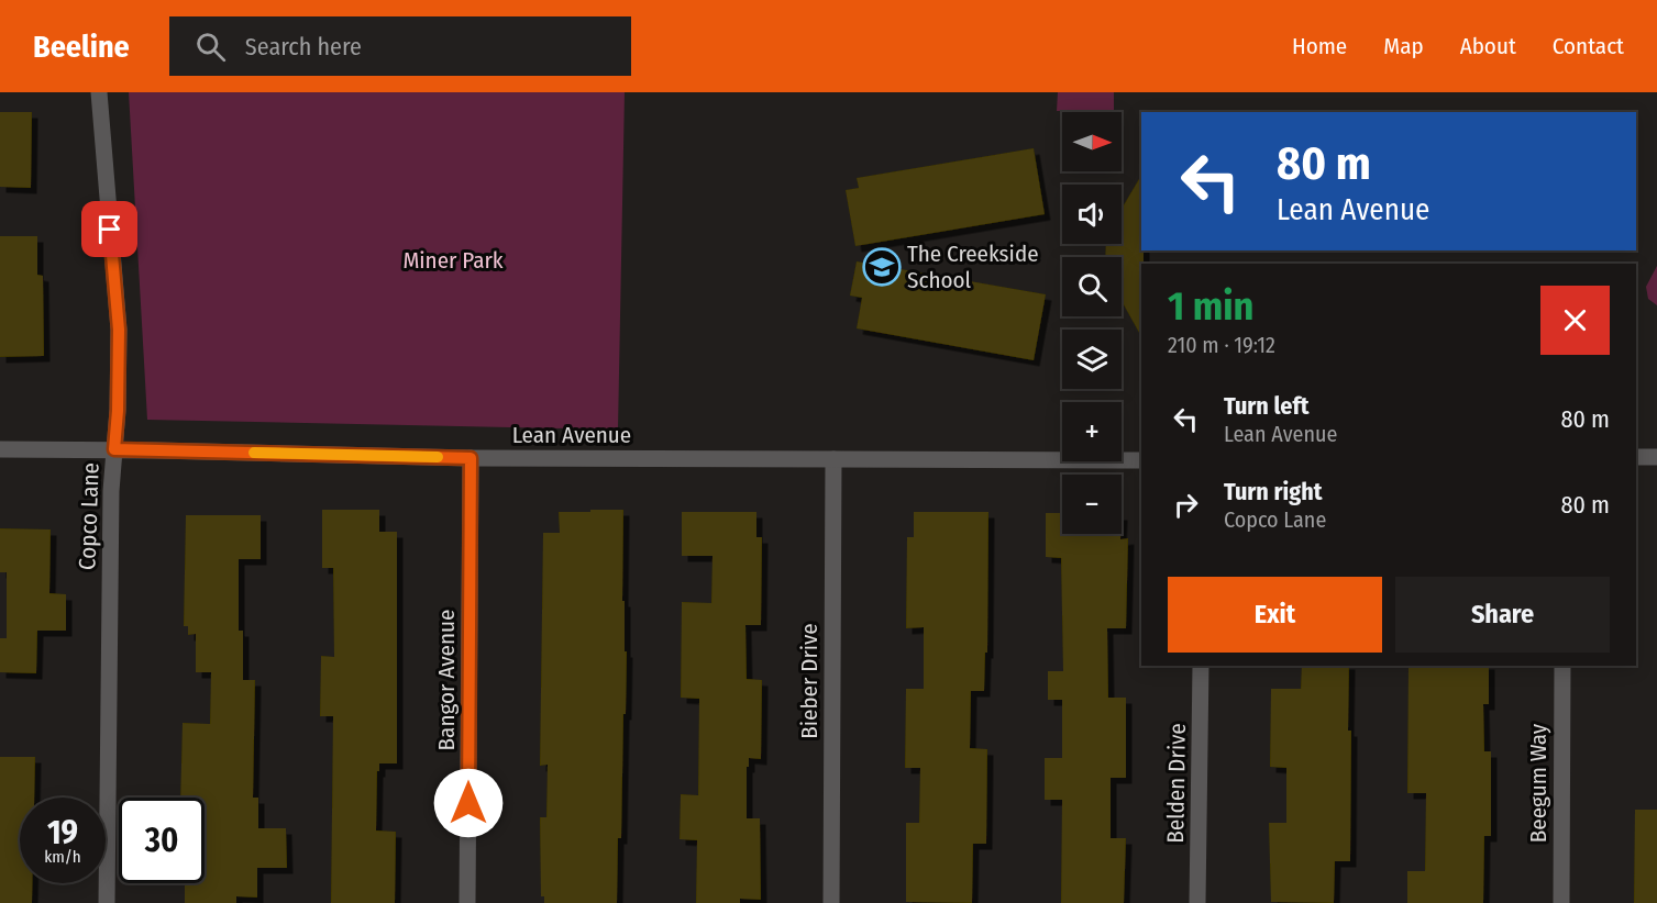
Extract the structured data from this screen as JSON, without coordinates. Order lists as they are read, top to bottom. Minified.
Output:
{"streets":{"street":["Lean Avenue","Copco Lane","Bangor Avenue","Bieber Drive","Belden Drive","Beegum Way"]},"crossings":[["Lean Avenue","Copco Lane"],["Lean Avenue","Bangor Avenue"],["Lean Avenue","Bieber Drive"]],"parks":["Miner Park"],"places":{"school or university":["The Creekside School"]},"north":"right","page":{"header":"Beeline","search":"Search here","nav":["Home","Map","About","Contact"],"map_buttons":["+","−"],"turn":["80 m","Lean Avenue"],"heading":["1 min","210 m · 19:12"],"list":[{"name":"Turn left","note":"Lean Avenue","value":"80 m"},{"name":"Turn right","note":"Copco Lane","value":"80 m"}],"buttons":["Exit","Share"],"speed":"19 km/h","limit":"30"}}
